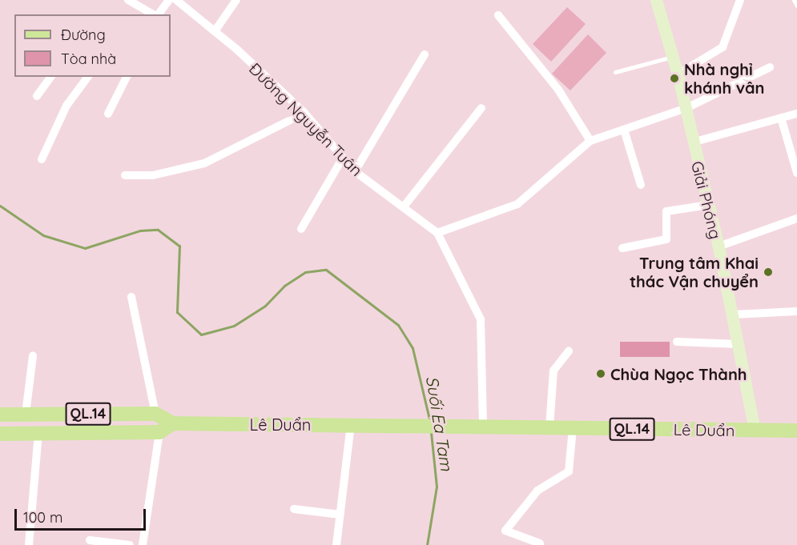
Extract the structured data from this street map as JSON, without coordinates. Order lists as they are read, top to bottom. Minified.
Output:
{"streets":{"main road":["QL.14","Lê Duẩn"],"street":["Đường Nguyễn Tuân","Giải Phóng"]},"crossings":[["Đường Nguyễn Tuân","Lê Duẩn"],["Giải Phóng","Lê Duẩn"],["QL.14","Lê Duẩn"]],"water":["Suối Ea Tam"],"places":["Nhà nghỉ khánh vân","Trung tâm Khai thác Vận chuyển","Chùa Ngọc Thành"],"legend":["Đường","Tòa nhà"],"scale_bar":"100 m"}
